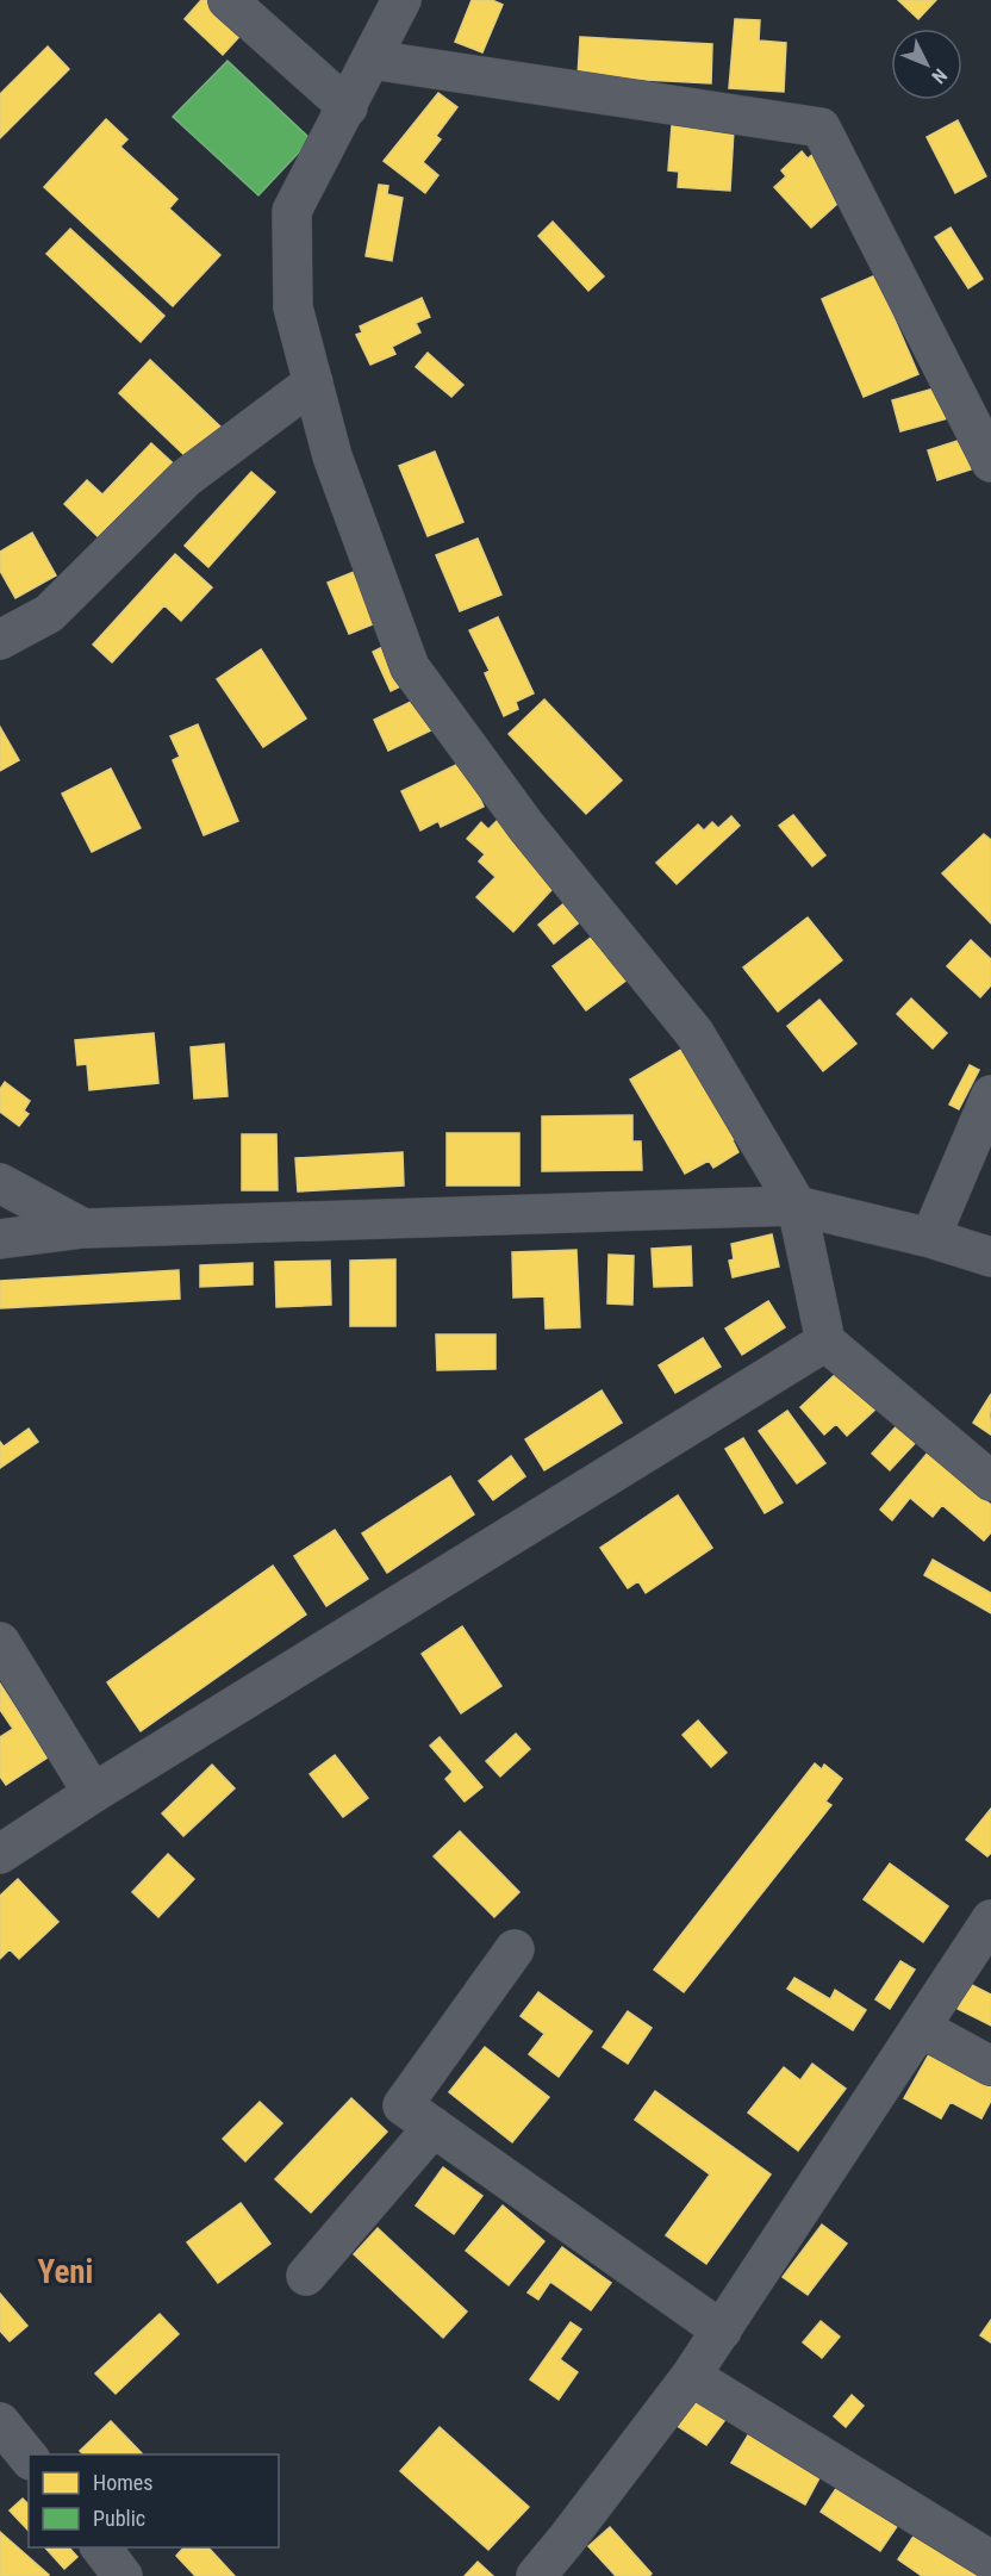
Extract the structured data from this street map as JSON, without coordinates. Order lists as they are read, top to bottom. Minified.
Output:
{"districts":["Yeni"],"legend":["Homes","Public"],"north":"bottom right"}
